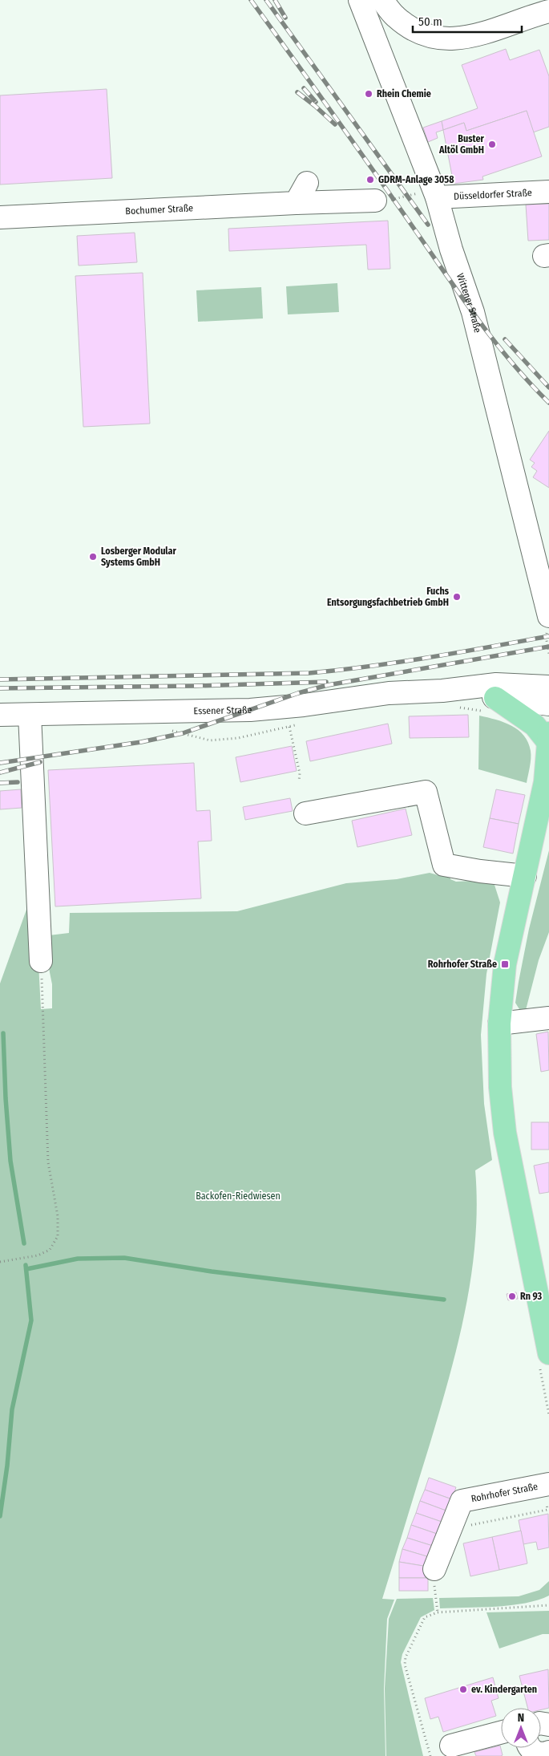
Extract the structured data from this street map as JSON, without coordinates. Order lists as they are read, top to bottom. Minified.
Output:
{"streets":{"street":["Düsseldorfer Straße","Bochumer Straße","Wittener Straße","Essener Straße","Rohrhofer Straße"]},"crossings":[["Düsseldorfer Straße","Wittener Straße"]],"parks":["Backofen-Riedwiesen"],"places":{"other":["Rhein Chemie","Buster Altöl GmbH","GDRM-Anlage 3058","Losberger Modular Systems GmbH","Fuchs Entsorgungsfachbetrieb GmbH","Rn 93","ev. Kindergarten"],"transit":["Rohrhofer Straße"]},"scale_bar":"50 m","north":"top"}
